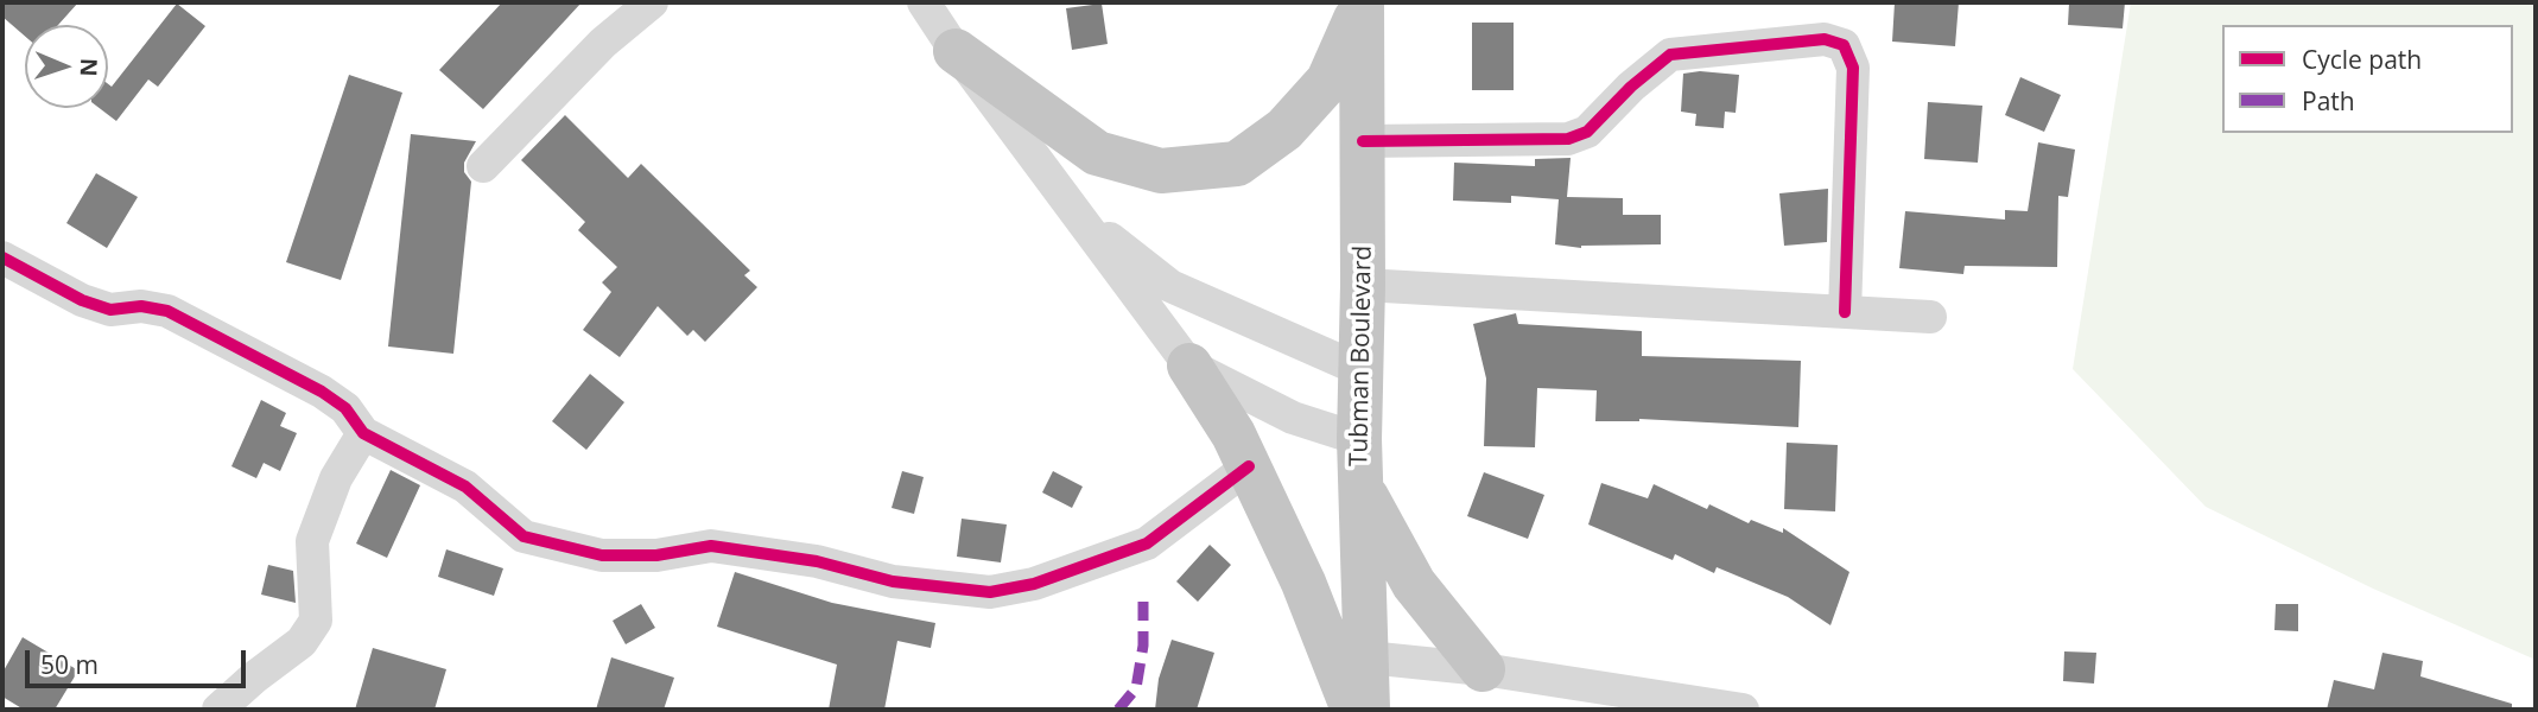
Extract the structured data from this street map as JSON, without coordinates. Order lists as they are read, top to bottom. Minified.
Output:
{"streets":{"highway":["Tubman Boulevard"]},"legend":["Cycle path","Path"],"scale_bar":"50 m","north":"right"}
